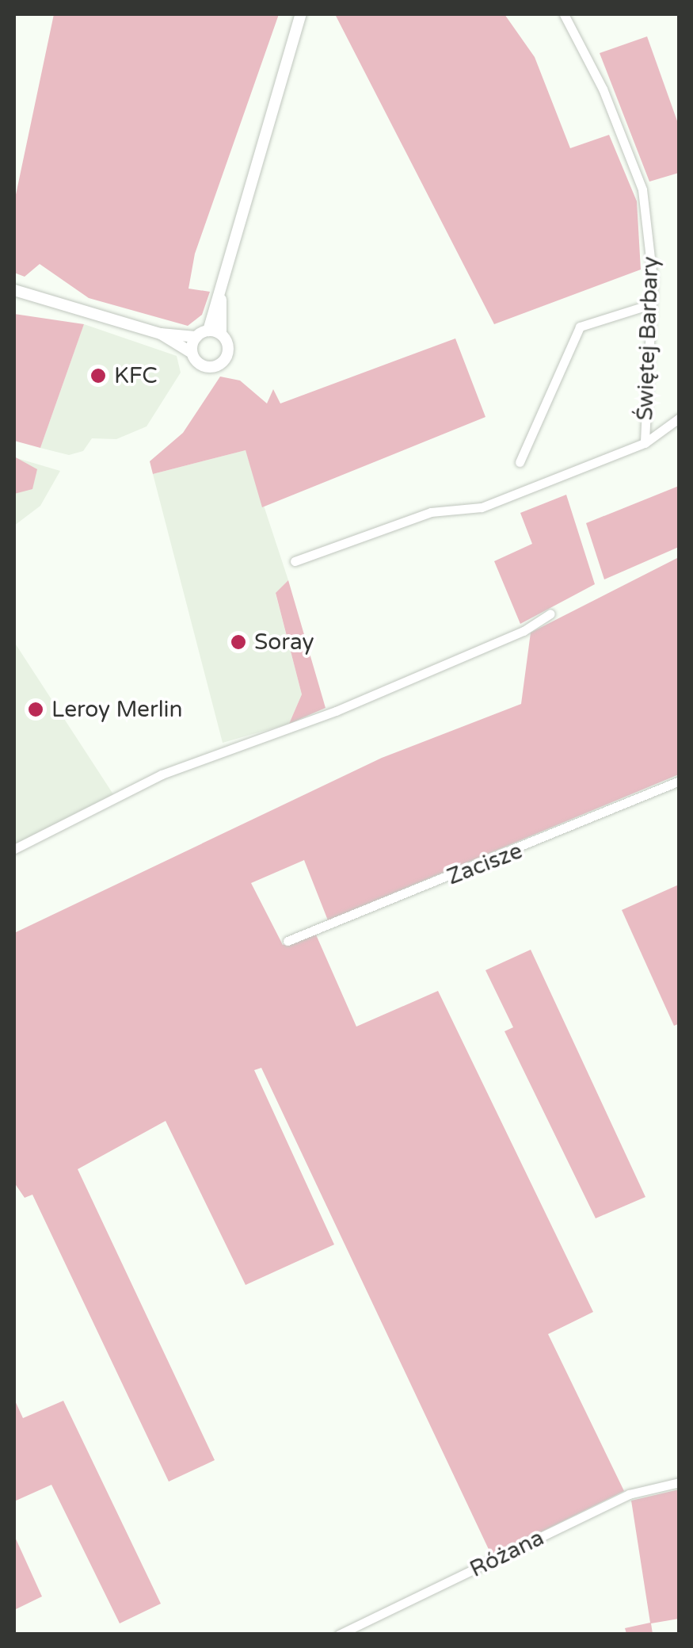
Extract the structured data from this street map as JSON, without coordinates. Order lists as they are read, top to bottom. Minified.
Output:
{"streets":{"street":["Świętej Barbary","Zacisze","Różana"]},"places":["KFC","Soray","Leroy Merlin"]}
